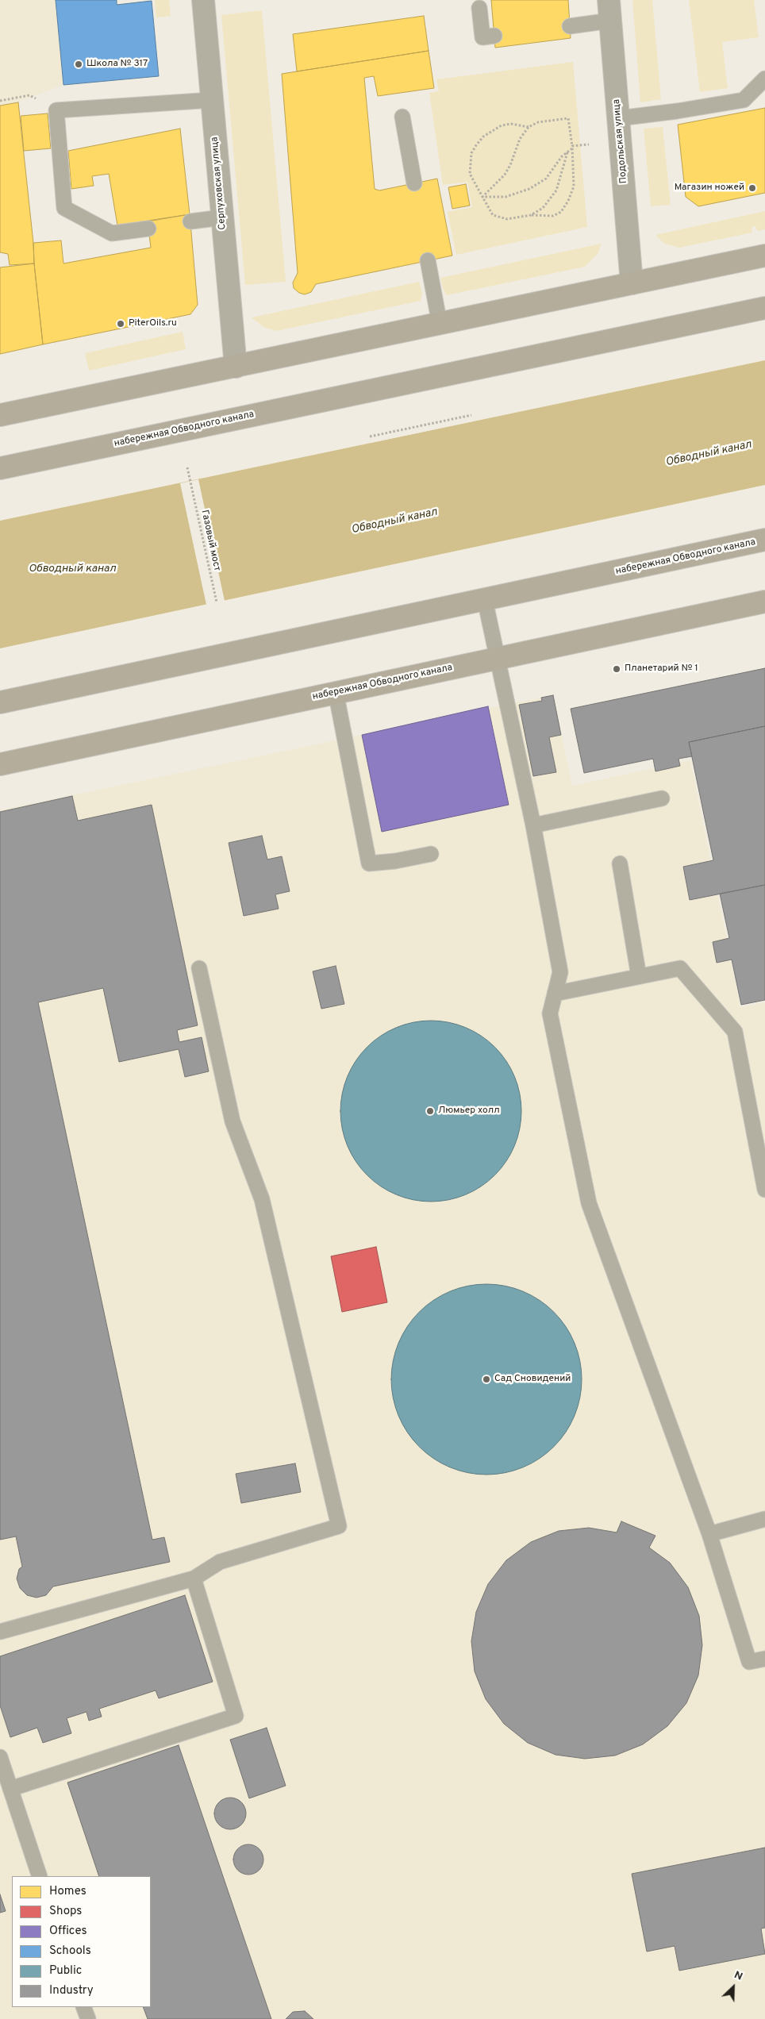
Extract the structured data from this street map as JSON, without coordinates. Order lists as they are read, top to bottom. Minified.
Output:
{"streets":{"main road":["набережная Обводного канала"],"street":["Подольская улица","Серпуховская улица"],"path":["Газовый мост"]},"water":["Обводный канал"],"places":["Школа № 317","Магазин ножей","PiterOils.ru","Планетарий № 1","Люмьер холл","Сад Сновидений"],"legend":["Homes","Shops","Offices","Schools","Public","Industry"],"north":"top right"}
